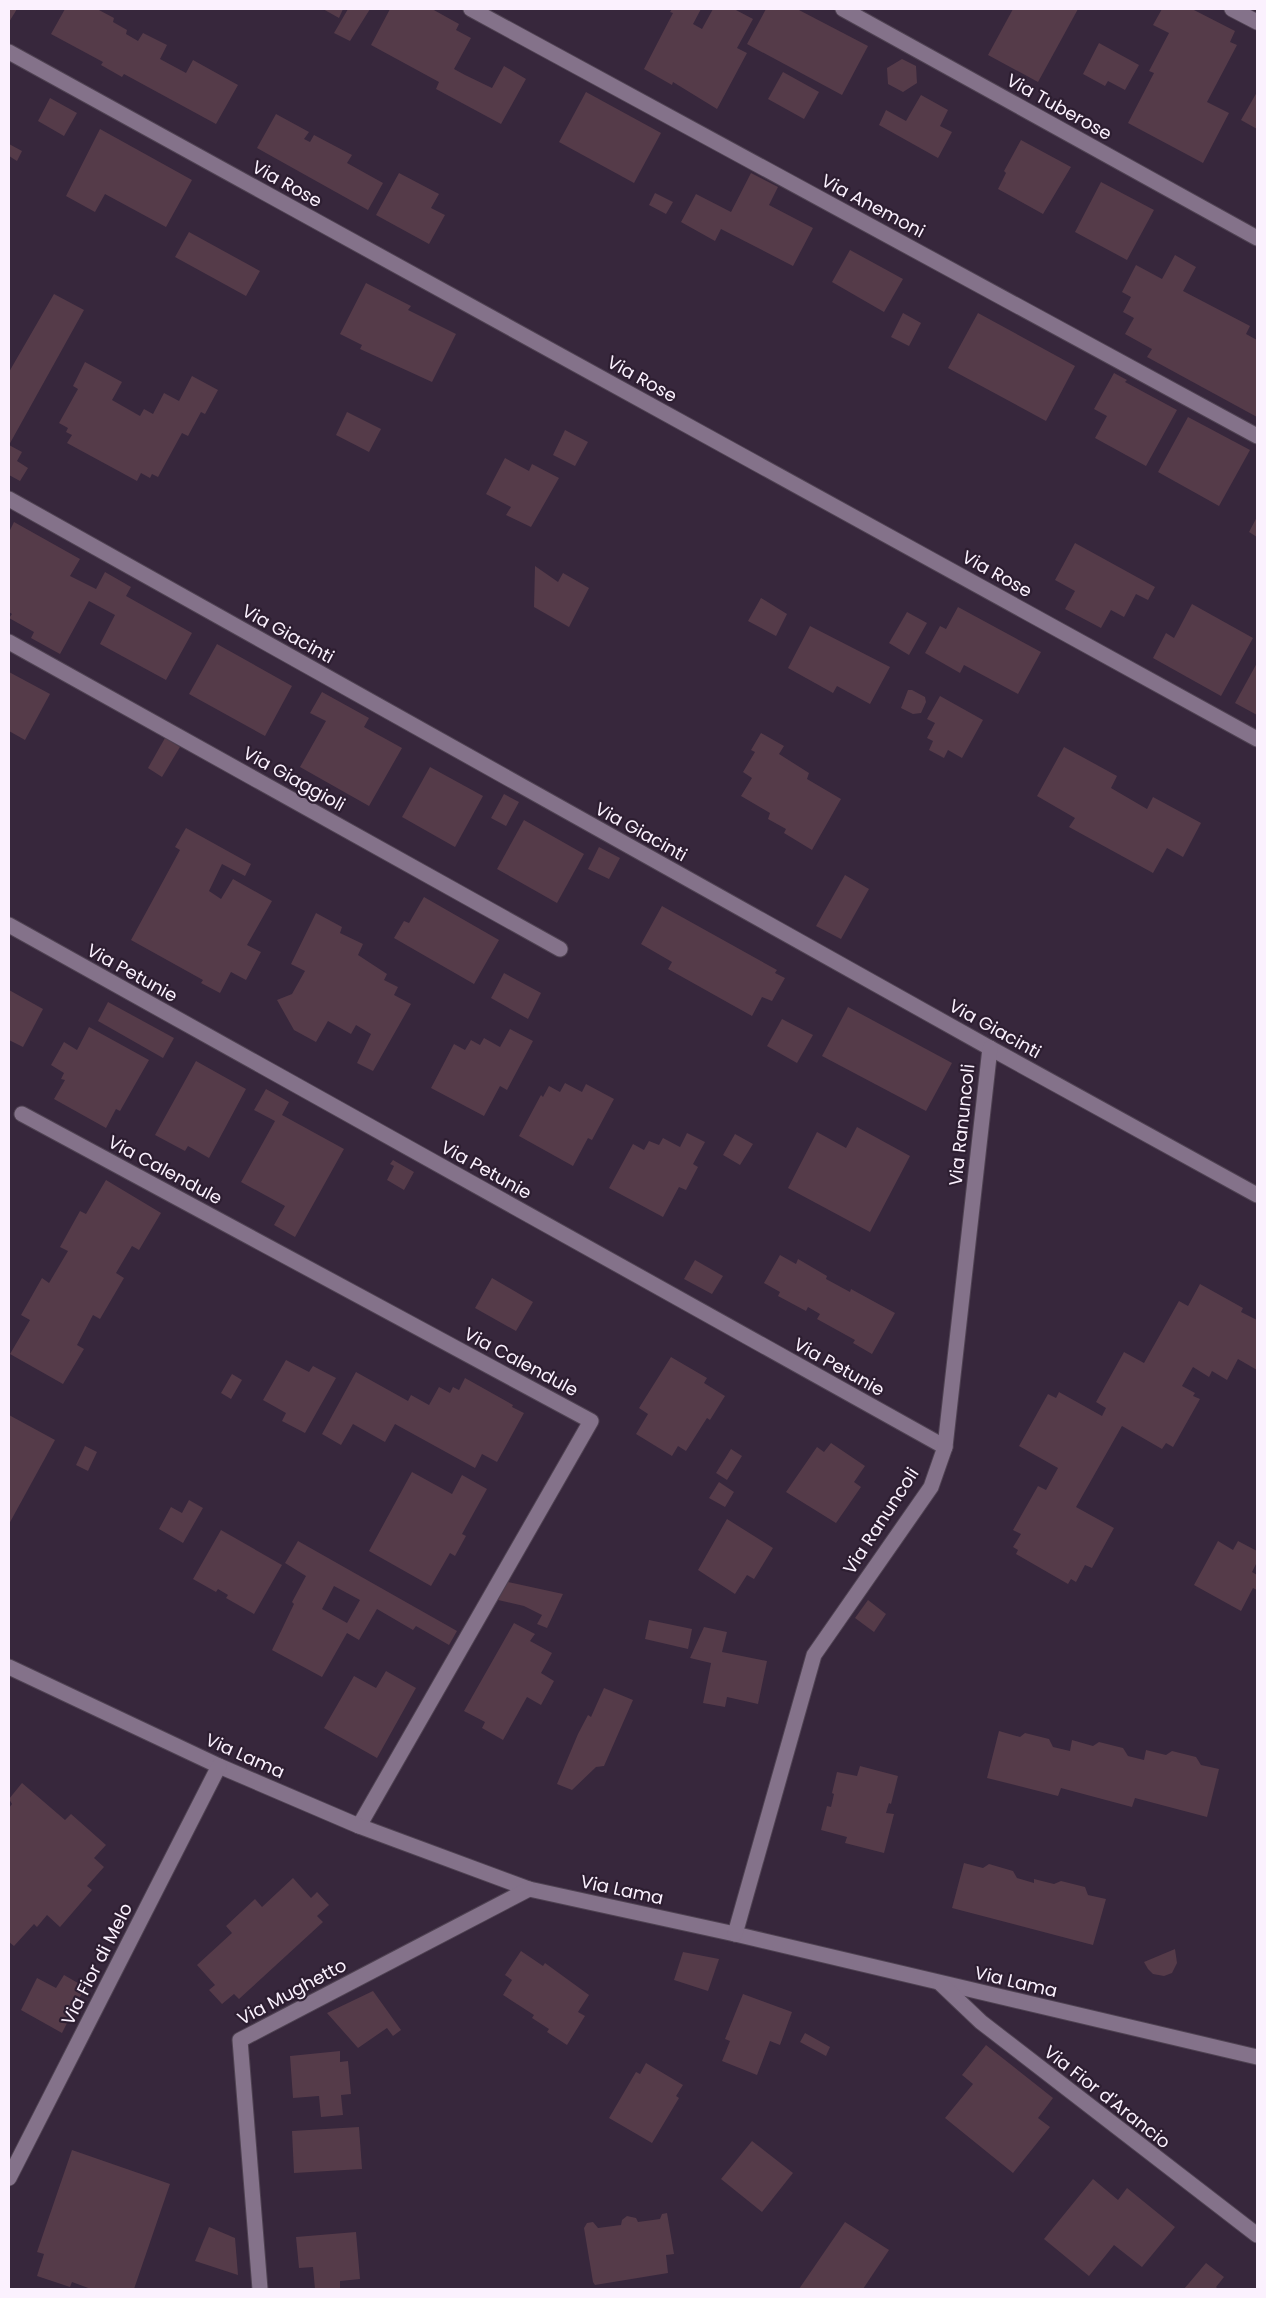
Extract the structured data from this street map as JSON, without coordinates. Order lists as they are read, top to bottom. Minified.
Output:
{"streets":{"street":["Via Tuberose","Via Rose","Via Anemoni","Via Giacinti","Via Giaggioli","Via Petunie","Via Ranuncoli","Via Calendule","Via Lama","Via Fior di Melo","Via Mughetto","Via Fior d'Arancio"]},"crossings":[["Via Giacinti","Via Ranuncoli"],["Via Petunie","Via Ranuncoli"],["Via Ranuncoli","Via Lama"],["Via Calendule","Via Lama"],["Via Lama","Via Fior di Melo"],["Via Lama","Via Mughetto"],["Via Lama","Via Fior d'Arancio"]]}
